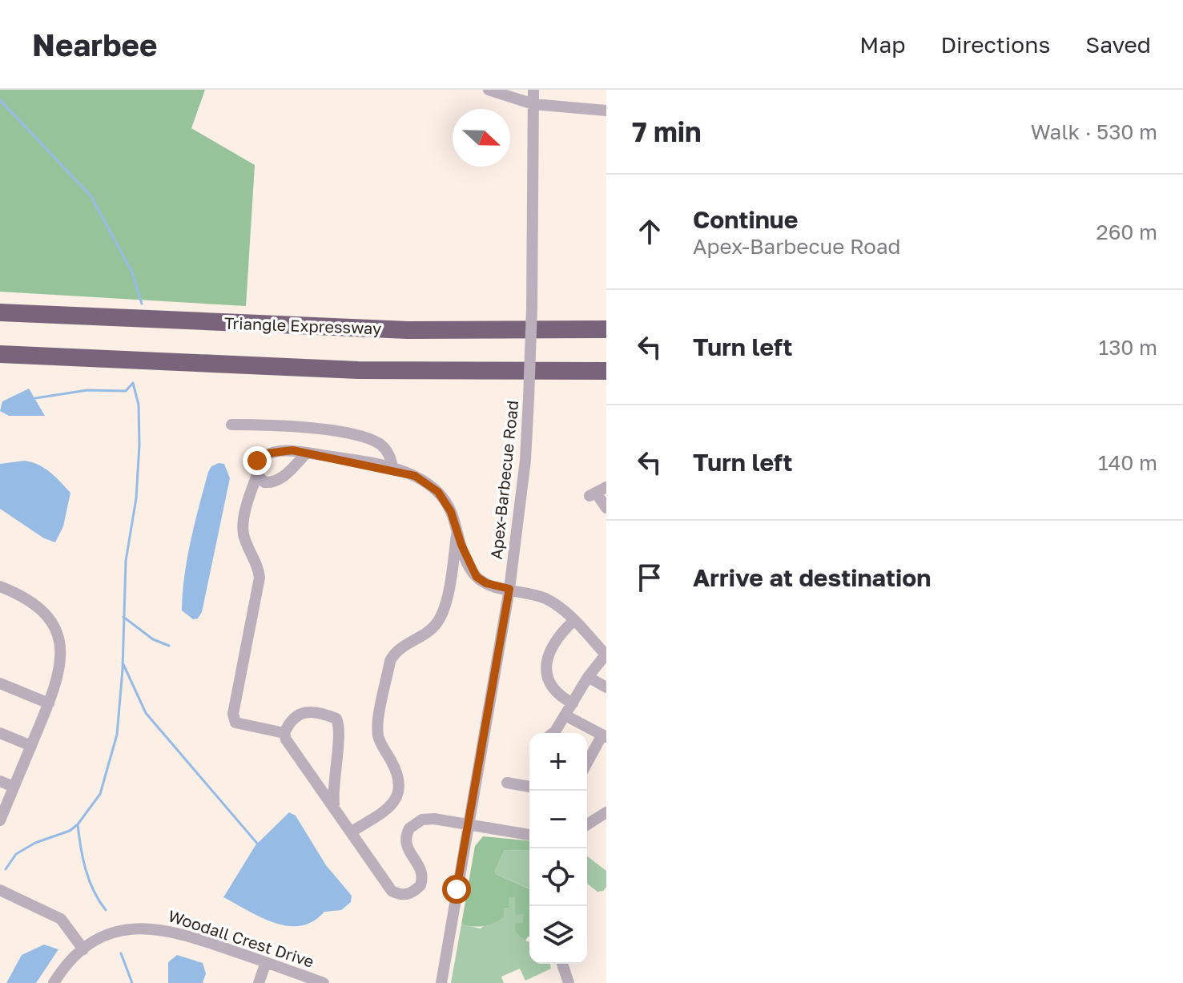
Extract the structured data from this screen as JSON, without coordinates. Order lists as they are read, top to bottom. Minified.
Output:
{"streets":{"highway":["Triangle Expressway"],"street":["Apex-Barbecue Road","Woodall Crest Drive"]},"north":"right","page":{"header":"Nearbee","nav":["Map","Directions","Saved"],"heading":["7 min","Walk · 530 m"],"list":[["Continue","Apex-Barbecue Road","260 m"],["Turn left","130 m"],["Turn left","140 m"],"Arrive at destination"],"map_buttons":["+","−"]}}
